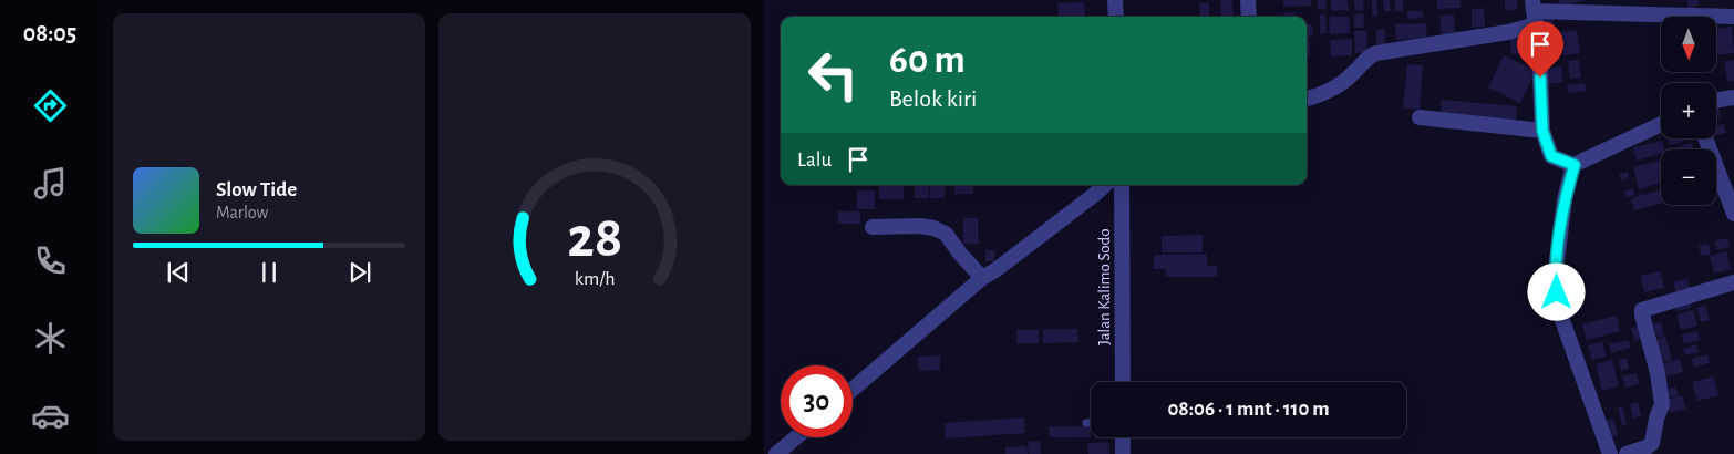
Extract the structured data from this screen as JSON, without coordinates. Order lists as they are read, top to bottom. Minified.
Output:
{"streets":{"street":["Jalan Kalimo Sodo"]},"north":"bottom","page":{"tabs":"08:05","map_buttons":["+","−"],"turn":["60 m","Belok kiri"],"then":"Lalu","song":["Slow Tide","Marlow"],"limit":"30","trip":"08:06 · 1 mnt · 110 m","gauge":["28","km/h"]}}
